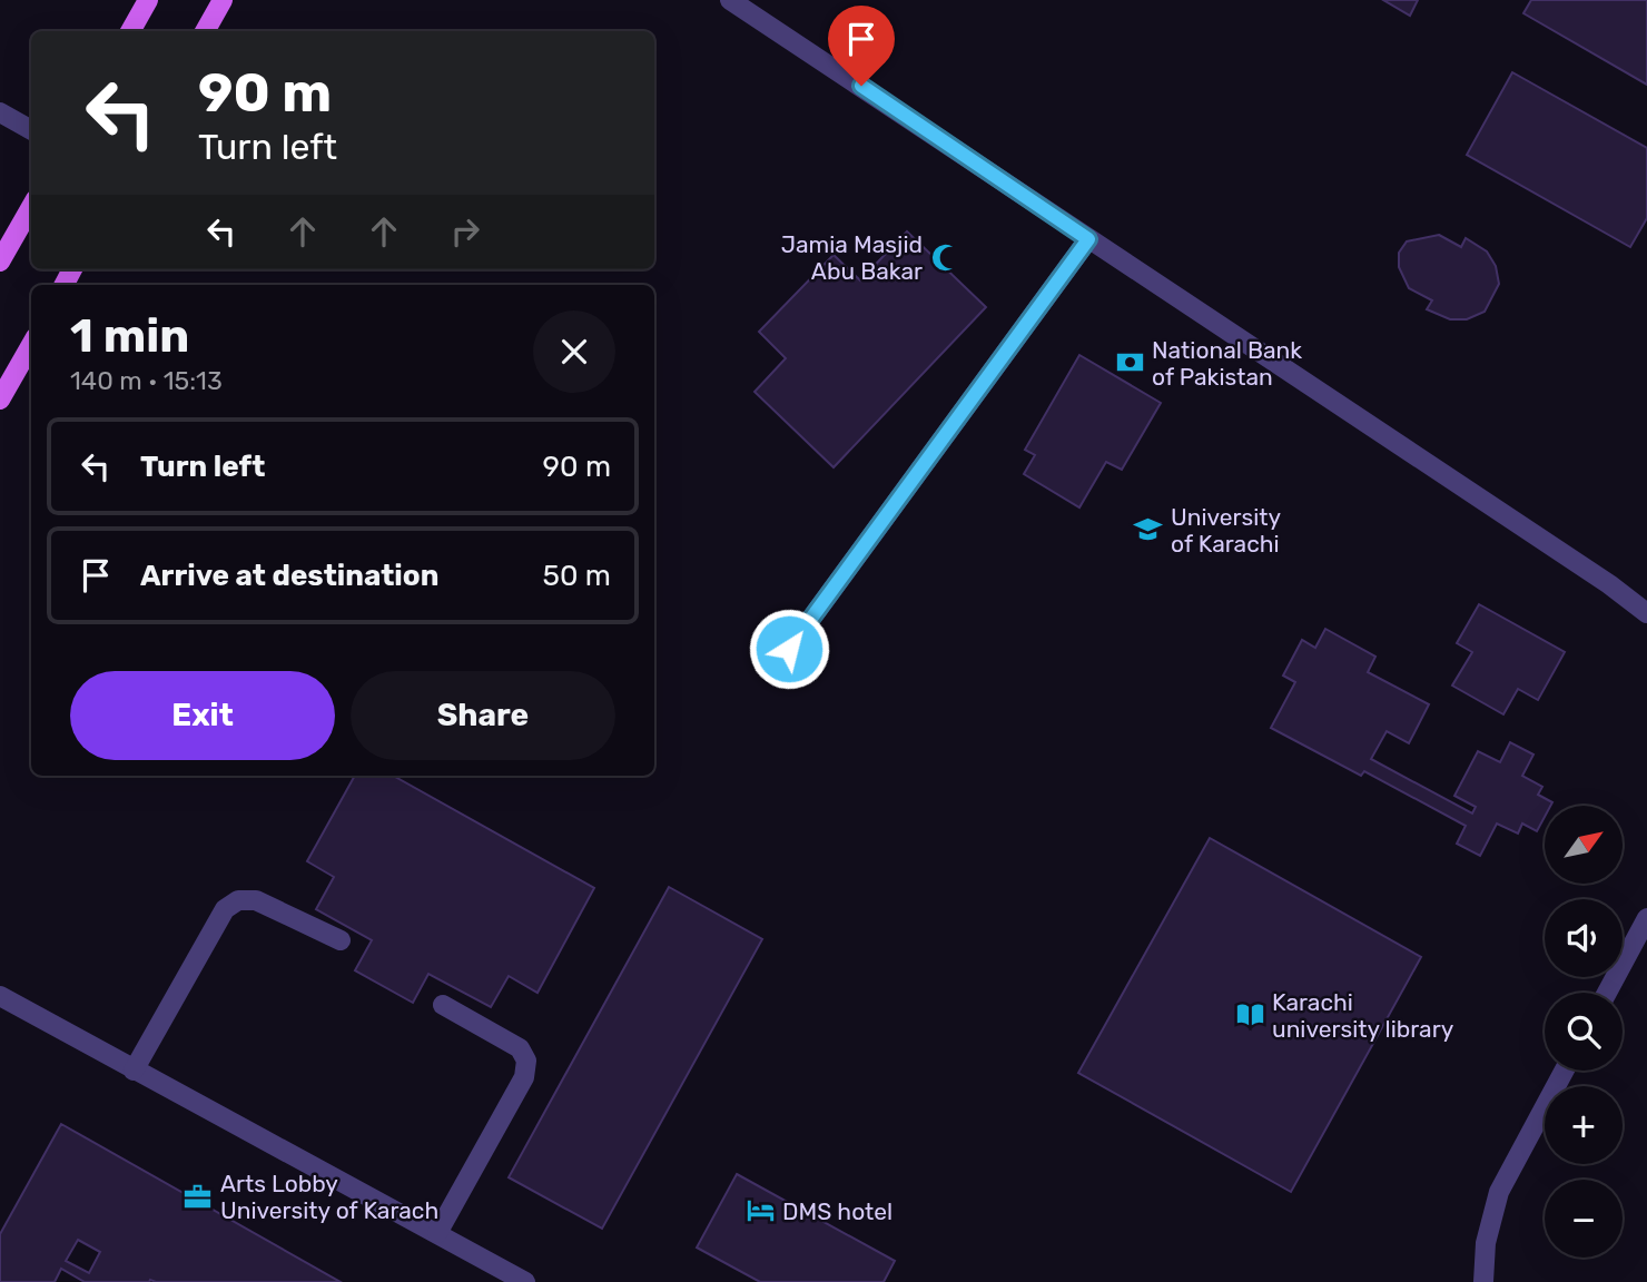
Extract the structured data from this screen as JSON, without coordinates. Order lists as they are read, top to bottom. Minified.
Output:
{"places":{"mosque":["Jamia Masjid Abu Bakar"],"bank":["National Bank of Pakistan"],"school or university":["University of Karachi"],"library":["Karachi university library"],"office":["Arts Lobby University of Karach"],"hotel":["DMS hotel"]},"north":"top right","page":{"turn":["90 m","Turn left"],"heading":["1 min","140 m · 15:13"],"list":[{"name":"Turn left","value":"90 m"},{"name":"Arrive at destination","value":"50 m"}],"buttons":["Exit","Share"],"map_buttons":["+","−"]}}
